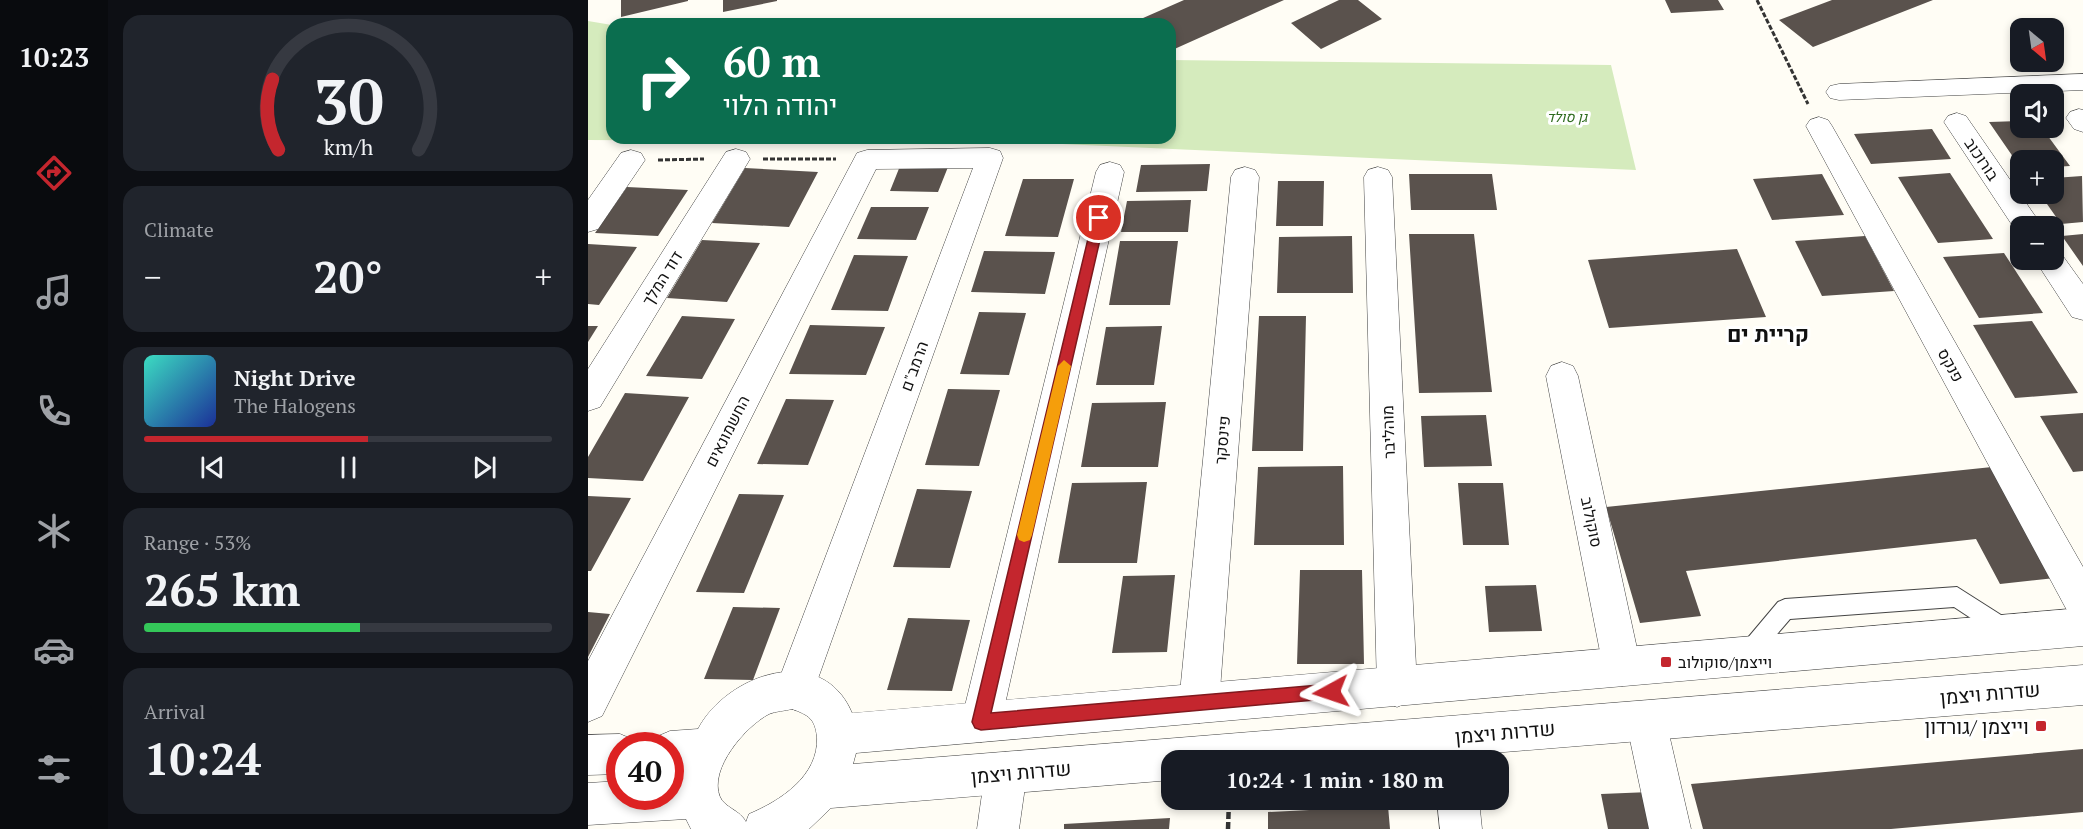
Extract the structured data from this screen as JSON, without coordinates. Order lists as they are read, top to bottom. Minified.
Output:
{"streets":{"street":["בורוכוב","דוד המלך","פנקס","הרמב\"ם","החשמונאים","מוהליבר","פינסקר","סוקולוב","שדרות ויצמן"]},"crossings":[["הרמב\"ם","החשמונאים"]],"districts":["קריית ים"],"parks":["גן סולד"],"places":{"transit":["וייצמן/סוקולוב","וייצמן /גורדון"]},"north":"bottom right","page":{"tabs":"10:23","map_buttons":["+","−"],"turn":["60 m","יהודה הלוי"],"tile":["Climate",["Range · 53%","265 km"],["Arrival","10:24"]],"heat":["−","20°","+"],"song":["Night Drive","The Halogens"],"limit":"40","trip":"10:24 · 1 min · 180 m","gauge":["30","km/h"]}}
